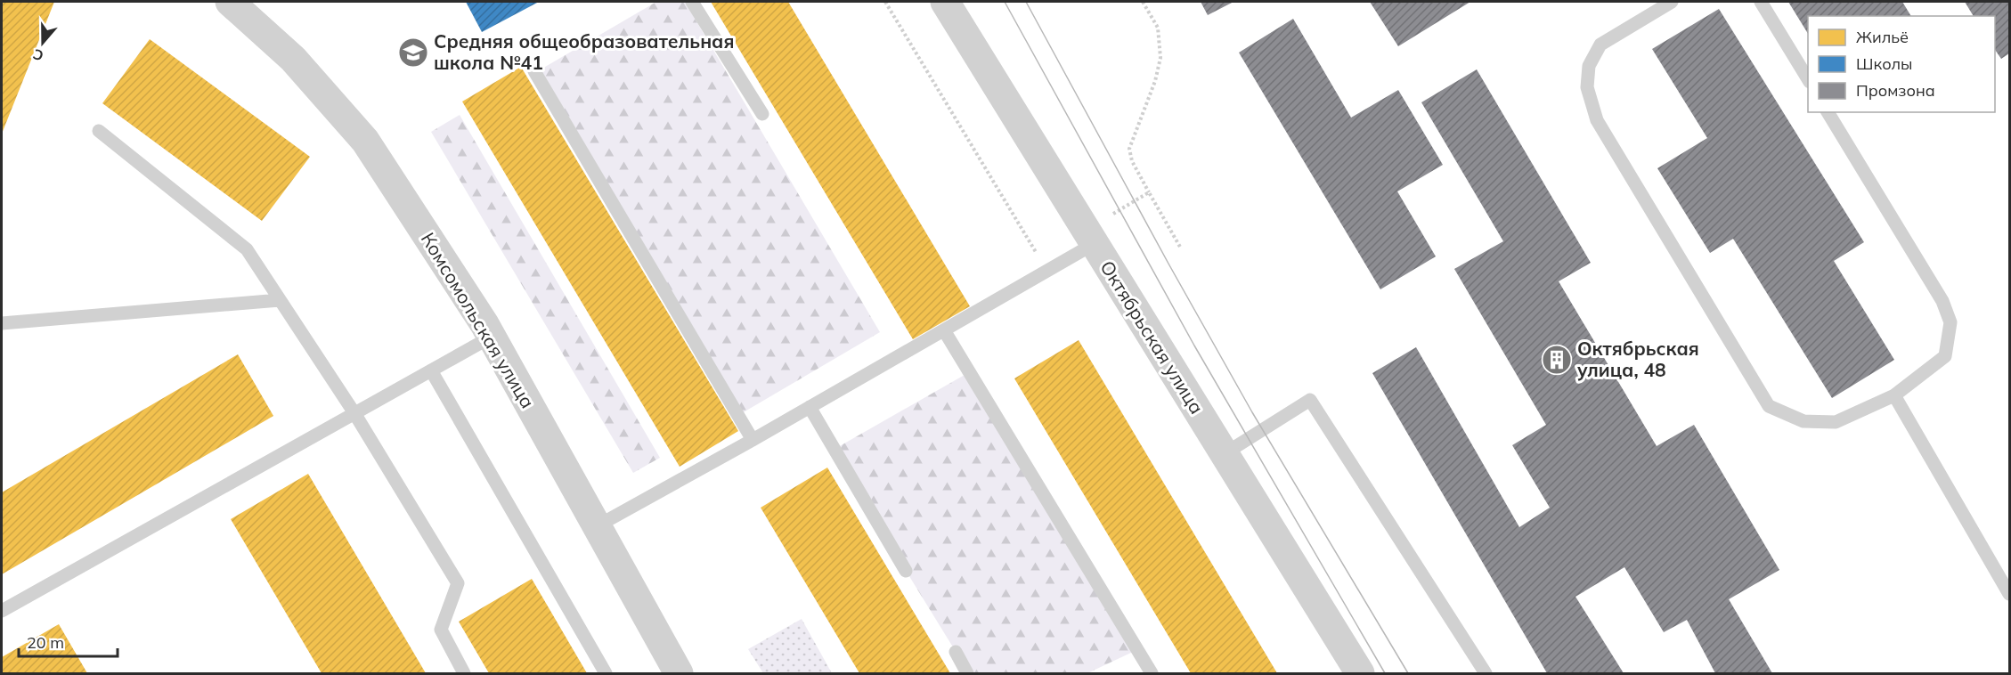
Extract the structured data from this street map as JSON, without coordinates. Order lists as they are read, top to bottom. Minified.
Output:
{"streets":{"street":["Комсомольская улица","Октябрьская улица"]},"places":{"school or university":["Средняя общеобразовательная школа №41"],"building":["Октябрьская улица, 48"]},"legend":["Жильё","Школы","Промзона"],"scale_bar":"20 m","north":"bottom"}
